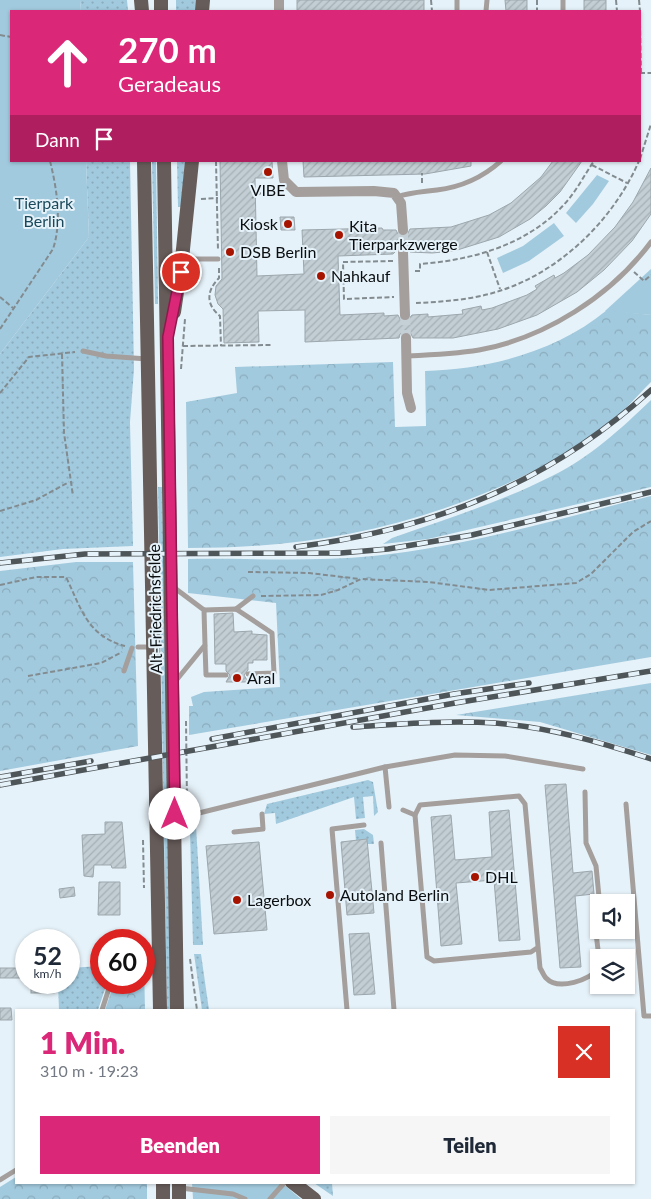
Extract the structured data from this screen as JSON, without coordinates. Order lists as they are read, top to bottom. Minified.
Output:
{"streets":{"main road":["Alt-Friedrichsfelde"]},"parks":["Tierpark Berlin"],"places":["VIBE","Kiosk","Kita Tierparkzwerge","DSB Berlin","Nahkauf","Aral","DHL","Autoland Berlin","Lagerbox"],"page":{"turn":["270 m","Geradeaus"],"then":"Dann","speed":"52 km/h","limit":"60","heading":["1 Min.","310 m · 19:23"],"buttons":["Beenden","Teilen"]}}
